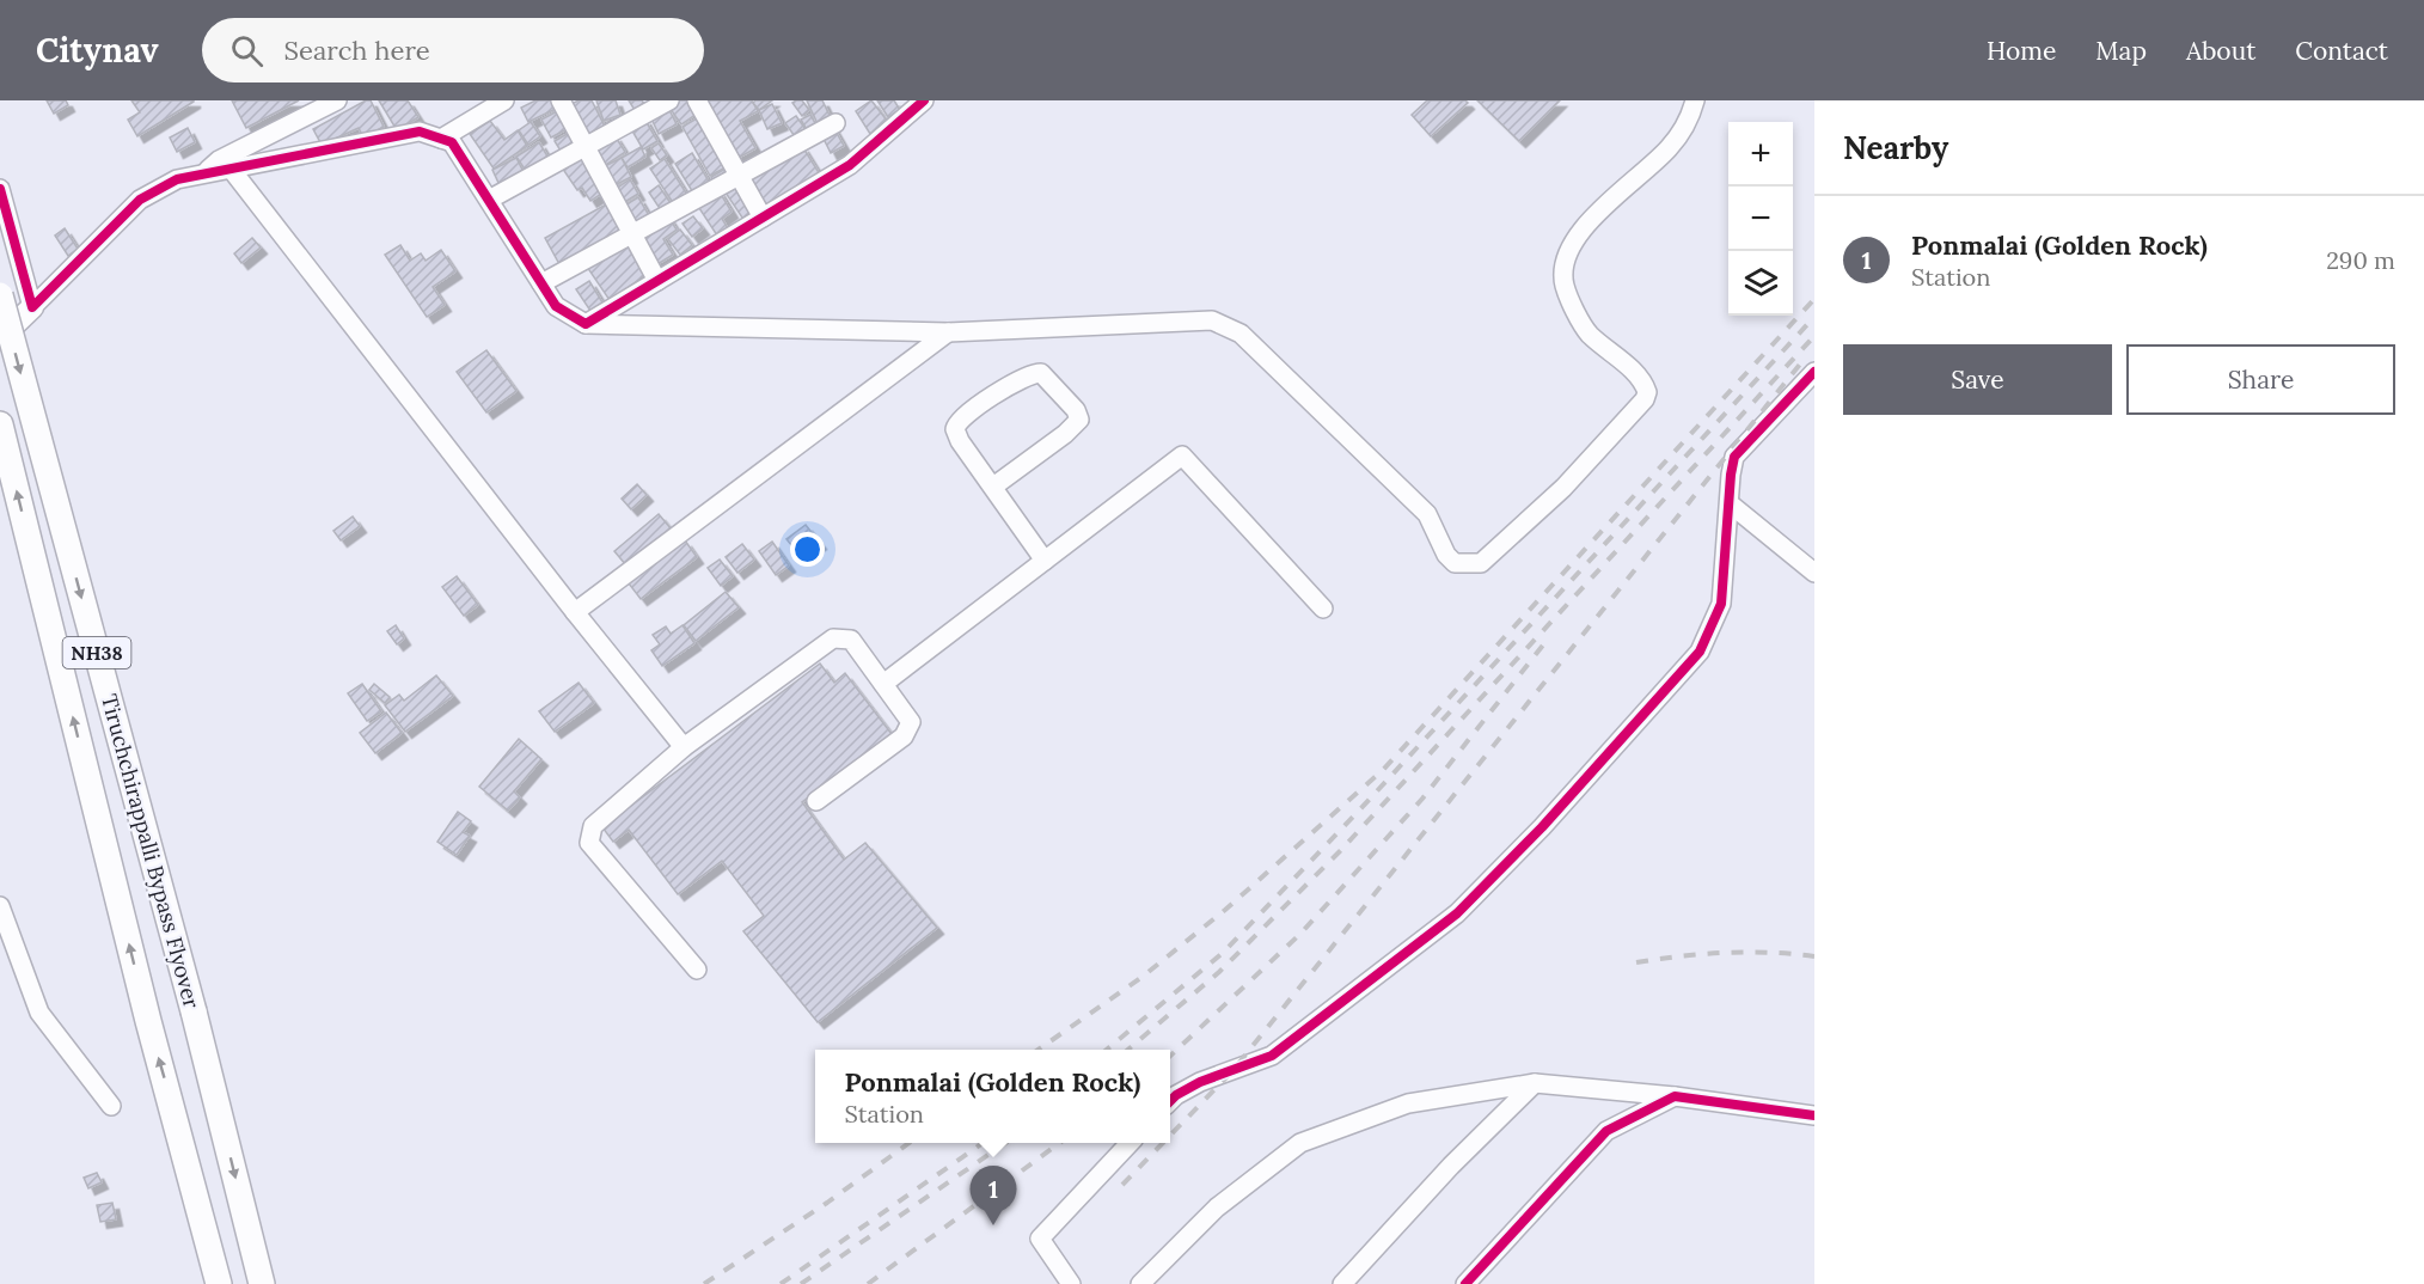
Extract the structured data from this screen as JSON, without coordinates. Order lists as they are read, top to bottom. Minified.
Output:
{"streets":{"highway":["NH38","Tiruchchirappalli Bypass Flyover"]},"page":{"header":"Citynav","search":"Search here","nav":["Home","Map","About","Contact"],"heading":"Nearby","map_buttons":["+","−"],"list":[{"mark":"1","name":"Ponmalai (Golden Rock)","note":"Station","value":"290 m"}],"buttons":["Save","Share"],"popup":["Ponmalai (Golden Rock)","Station"],"pins":"1"}}
